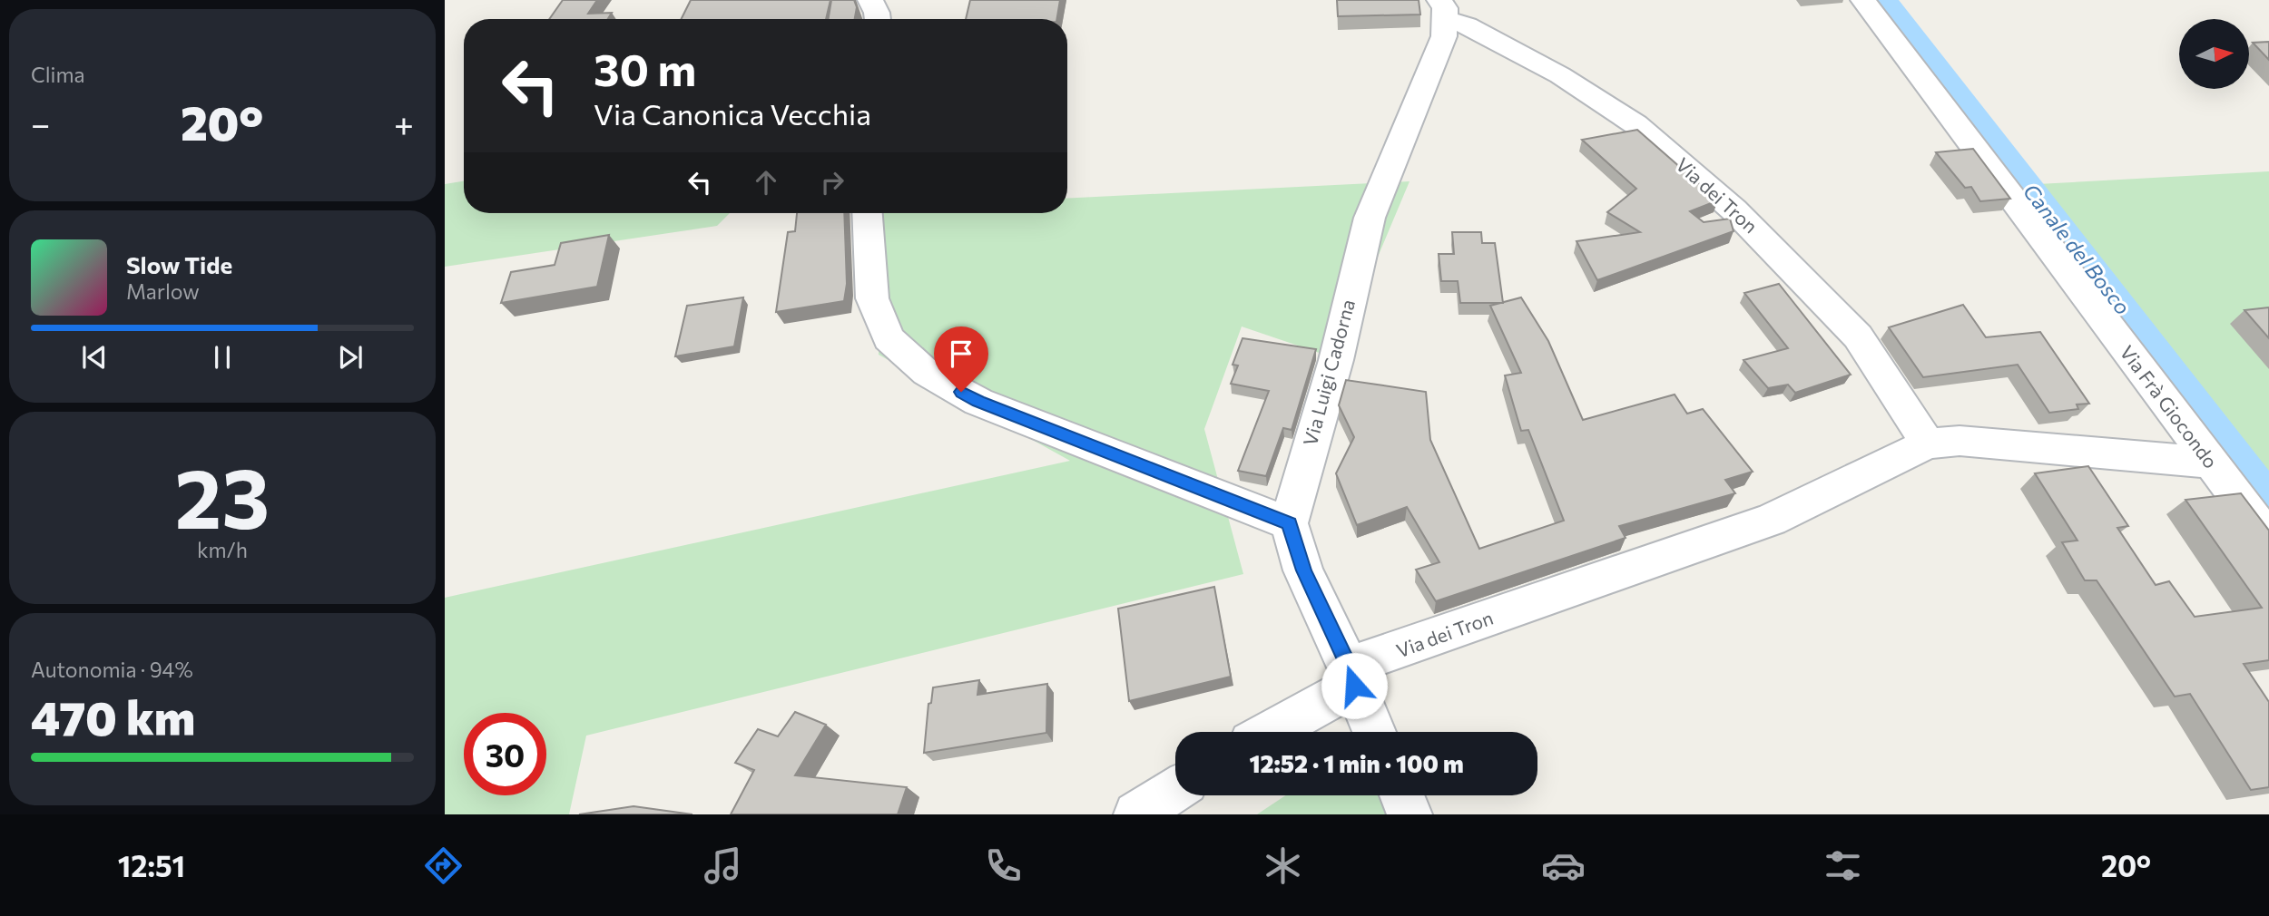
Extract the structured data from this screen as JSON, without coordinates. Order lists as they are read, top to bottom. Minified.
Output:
{"streets":{"street":["Via dei Tron","Via Luigi Cadorna","Via Frà Giocondo"]},"crossings":[["Via dei Tron","Via Luigi Cadorna"],["Via dei Tron","Via Frà Giocondo"]],"water":["Canale del Bosco"],"north":"right","page":{"tile":["Clima",["23","km/h"],["Autonomia · 94%","470 km"]],"turn":["30 m","Via Canonica Vecchia"],"heat":["−","20°","+"],"song":["Slow Tide","Marlow"],"limit":"30","trip":"12:52 · 1 min · 100 m","tabs":["12:51","20°"]}}
